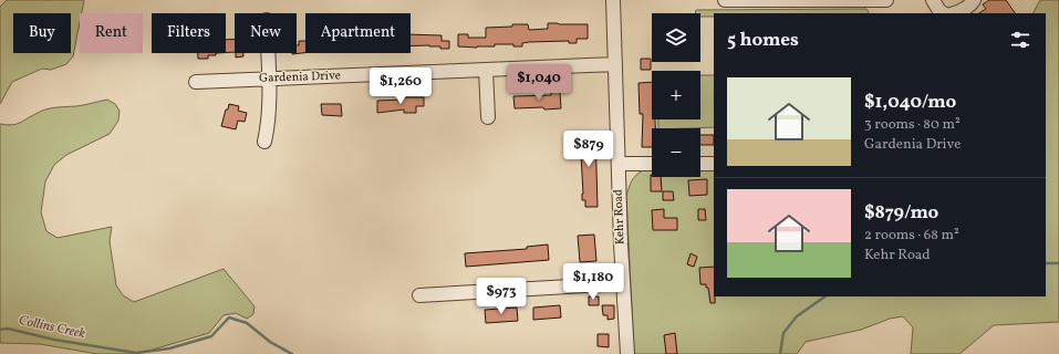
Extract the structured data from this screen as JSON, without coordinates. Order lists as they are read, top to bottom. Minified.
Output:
{"streets":{"street":["Gardenia Drive","Kehr Road"]},"crossings":[["Gardenia Drive","Kehr Road"]],"water":["Collins Creek"],"page":{"map_buttons":["+","−"],"chip":["Buy","Rent","Filters","New","Apartment"],"heading":"5 homes","price":["$1,040","$1,260","$879","$1,180","$973"],"list":[{"name":"$1,040/mo","note":"3 rooms · 80 m² · Gardenia Drive"},{"name":"$879/mo","note":"2 rooms · 68 m² · Kehr Road"}]}}
